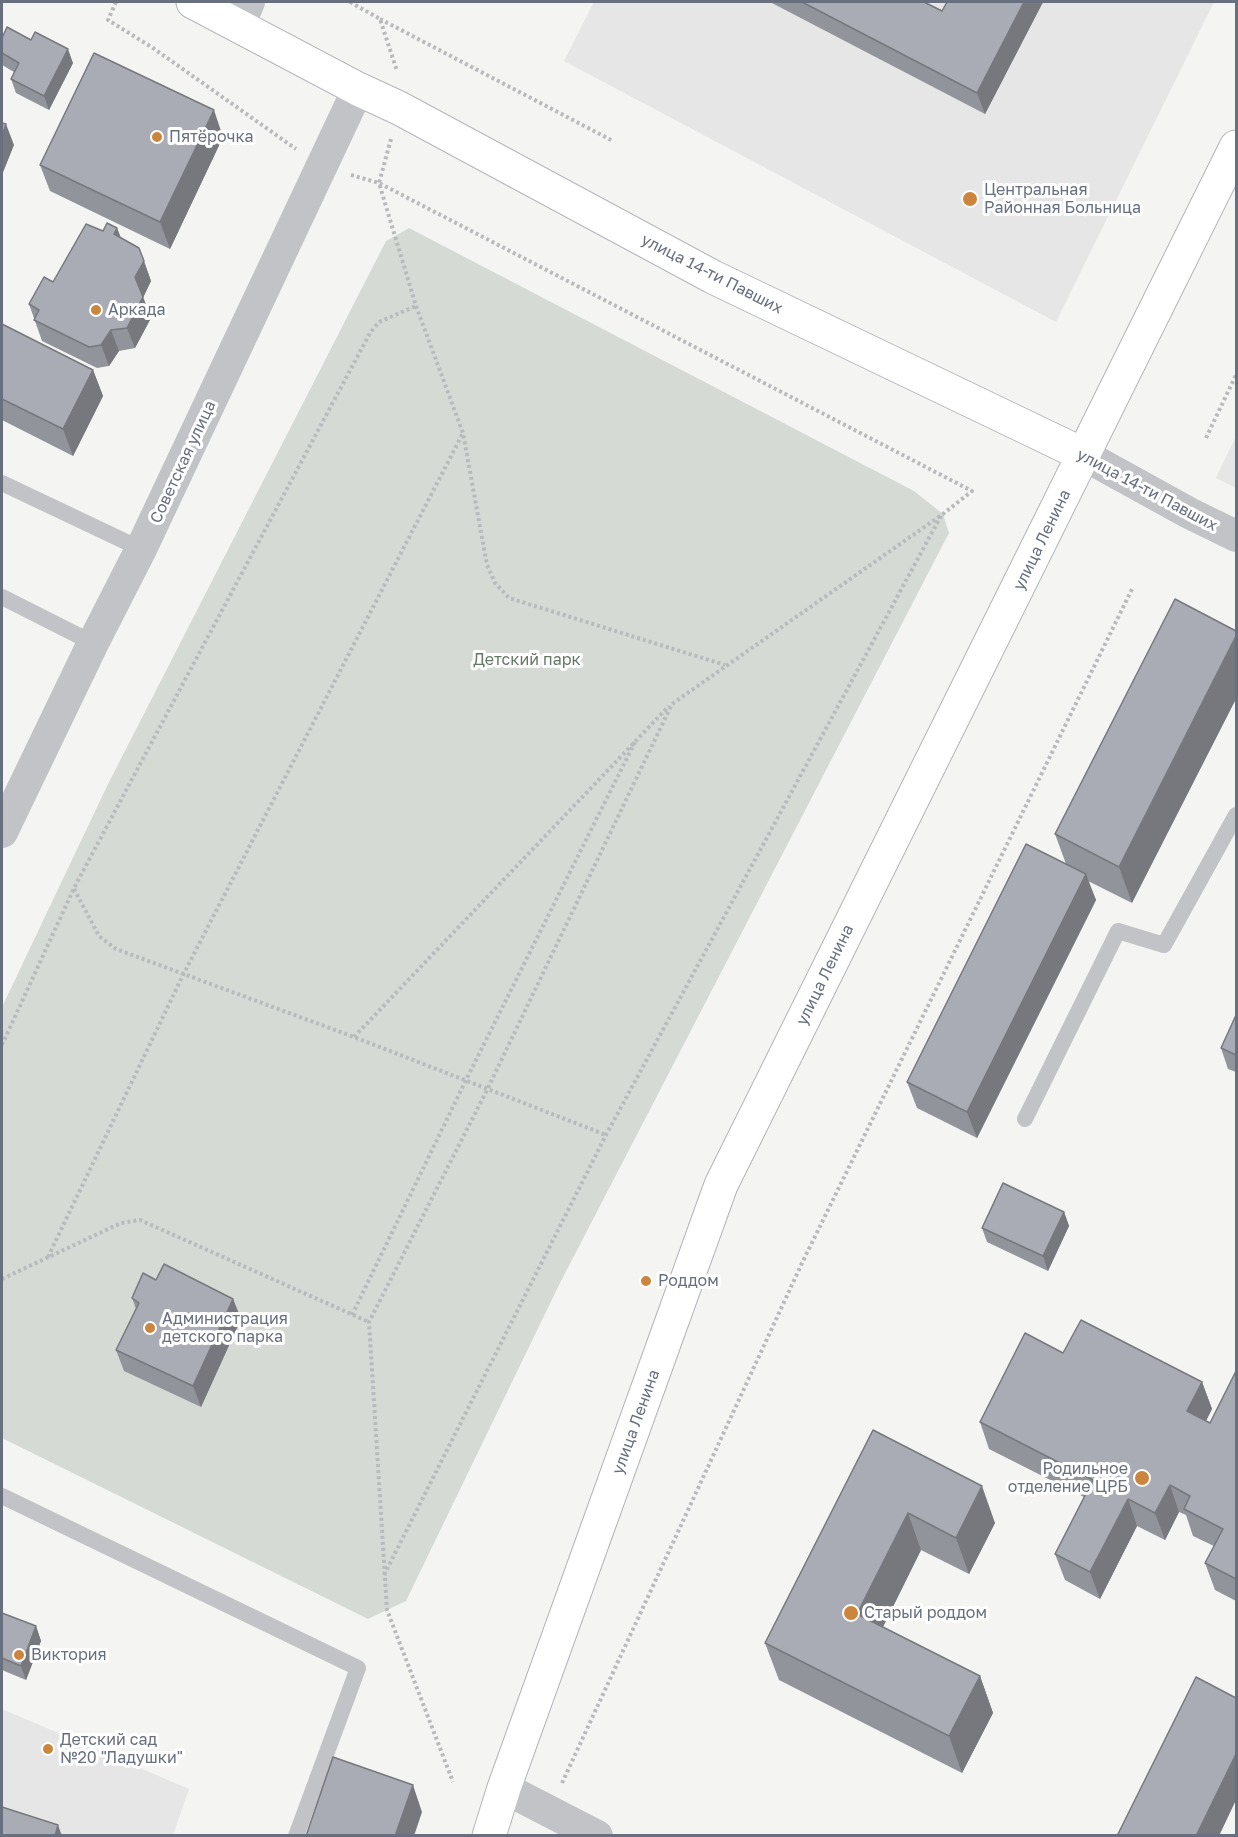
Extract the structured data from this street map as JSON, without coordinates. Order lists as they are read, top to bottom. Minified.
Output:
{"streets":{"main road":["улица 14-ти Павших","улица Ленина"],"street":["Советская улица"]},"crossings":[["улица 14-ти Павших","Советская улица"],["улица 14-ти Павших","улица Ленина"]],"parks":["Детский парк"],"places":["Пятёрочка","Центральная Районная Больница","Аркада","Роддом","Администрация детского парка","Родильное отделение ЦРБ","Старый роддом","Виктория","Детский сад №20 \"Ладушки\""]}
